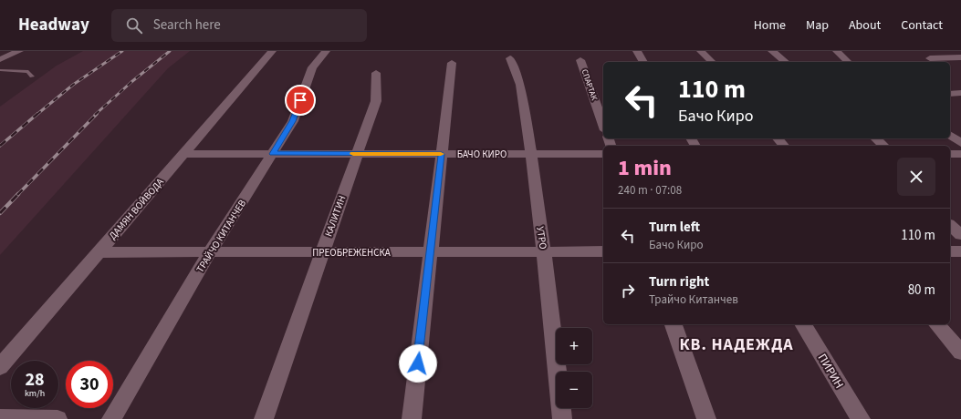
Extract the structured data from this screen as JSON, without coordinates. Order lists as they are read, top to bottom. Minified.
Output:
{"streets":{"street":["СПАРТАК","БАЧО КИРО","ДАМЯН ВОЙВОДА","КАЛИТИН","ТРАЙЧО КИТАНЧЕВ","УТРО","ПРЕОБРЕЖЕНСКА","ПИРИН"]},"crossings":[["БАЧО КИРО","ДАМЯН ВОЙВОДА"],["БАЧО КИРО","КАЛИТИН"],["БАЧО КИРО","ТРАЙЧО КИТАНЧЕВ"],["БАЧО КИРО","УТРО"],["ДАМЯН ВОЙВОДА","ПРЕОБРЕЖЕНСКА"],["КАЛИТИН","ПРЕОБРЕЖЕНСКА"],["ТРАЙЧО КИТАНЧЕВ","ПРЕОБРЕЖЕНСКА"],["УТРО","ПРЕОБРЕЖЕНСКА"]],"districts":["КВ. НАДЕЖДА"],"page":{"header":"Headway","search":"Search here","nav":["Home","Map","About","Contact"],"turn":["110 m","Бачо Киро"],"heading":["1 min","240 m · 07:08"],"list":[{"name":"Turn left","note":"Бачо Киро","value":"110 m"},{"name":"Turn right","note":"Трайчо Китанчев","value":"80 m"}],"map_buttons":["+","−"],"speed":"28 km/h","limit":"30"}}
